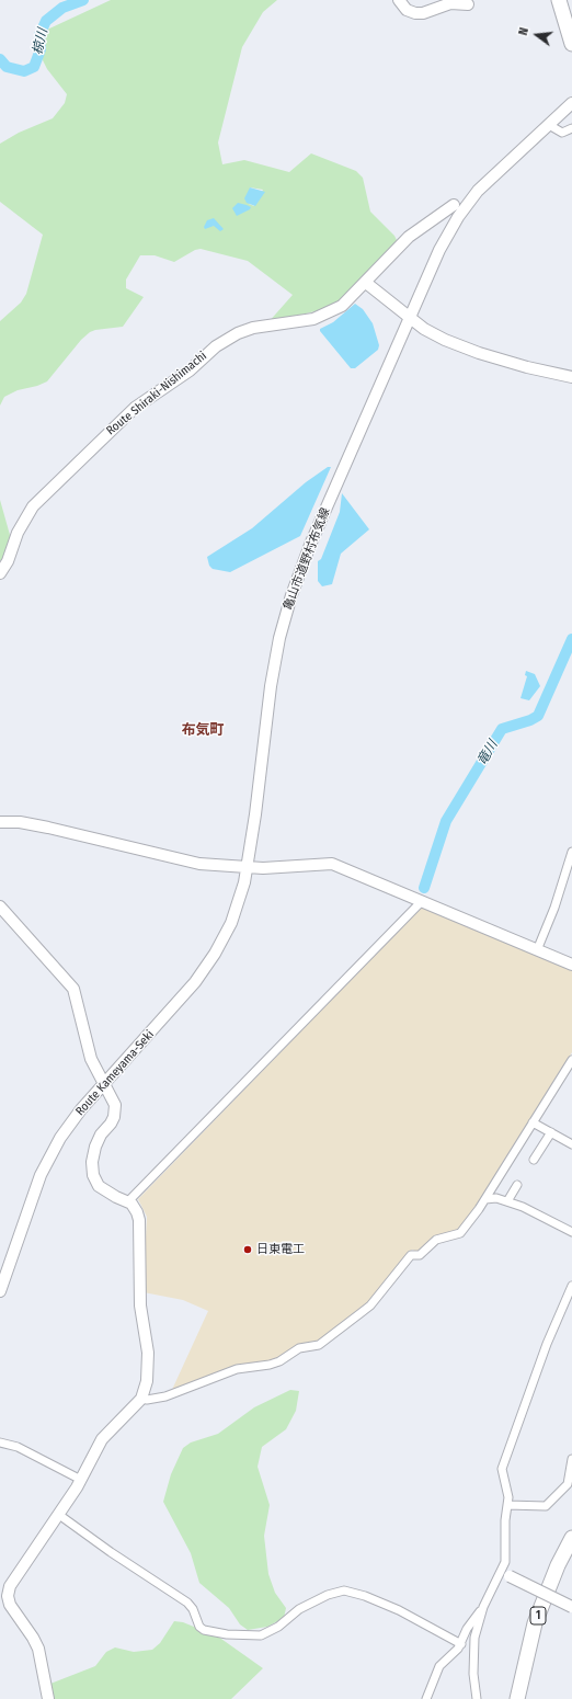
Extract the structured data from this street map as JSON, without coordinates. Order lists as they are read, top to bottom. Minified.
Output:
{"streets":{"highway":["1"],"street":["Route Shiraki-Nishimachi","亀山市道野村布気線","Route Kameyama-Seki"]},"crossings":[["亀山市道野村布気線","Route Kameyama-Seki"]],"districts":["布気町"],"water":["椋川","竜川"],"places":["日東電工"],"north":"left"}
